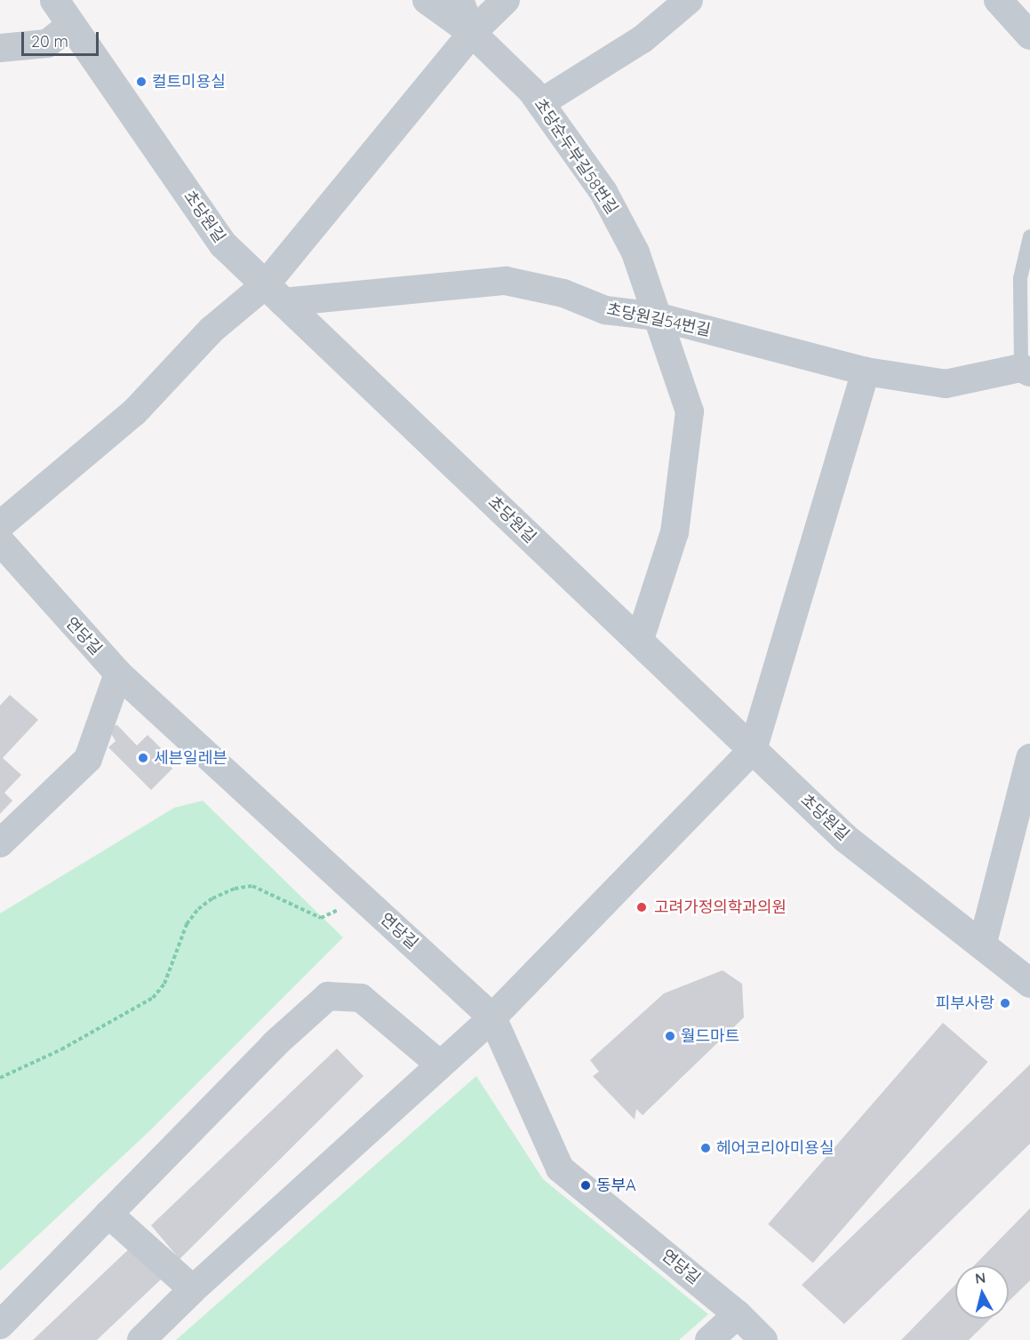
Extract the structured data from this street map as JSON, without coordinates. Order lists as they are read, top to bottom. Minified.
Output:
{"streets":{"street":["초당순두부길58번길","초당원길","초당원길54번길","연당길"]},"crossings":[["초당순두부길58번길","초당원길"],["초당순두부길58번길","초당원길54번길"],["초당원길","초당원길54번길"]],"places":["컬트미용실","세븐일레븐","고려가정의학과의원","피부사랑","월드마트","헤어코리아미용실","동부A"],"scale_bar":"20 m","north":"top"}
